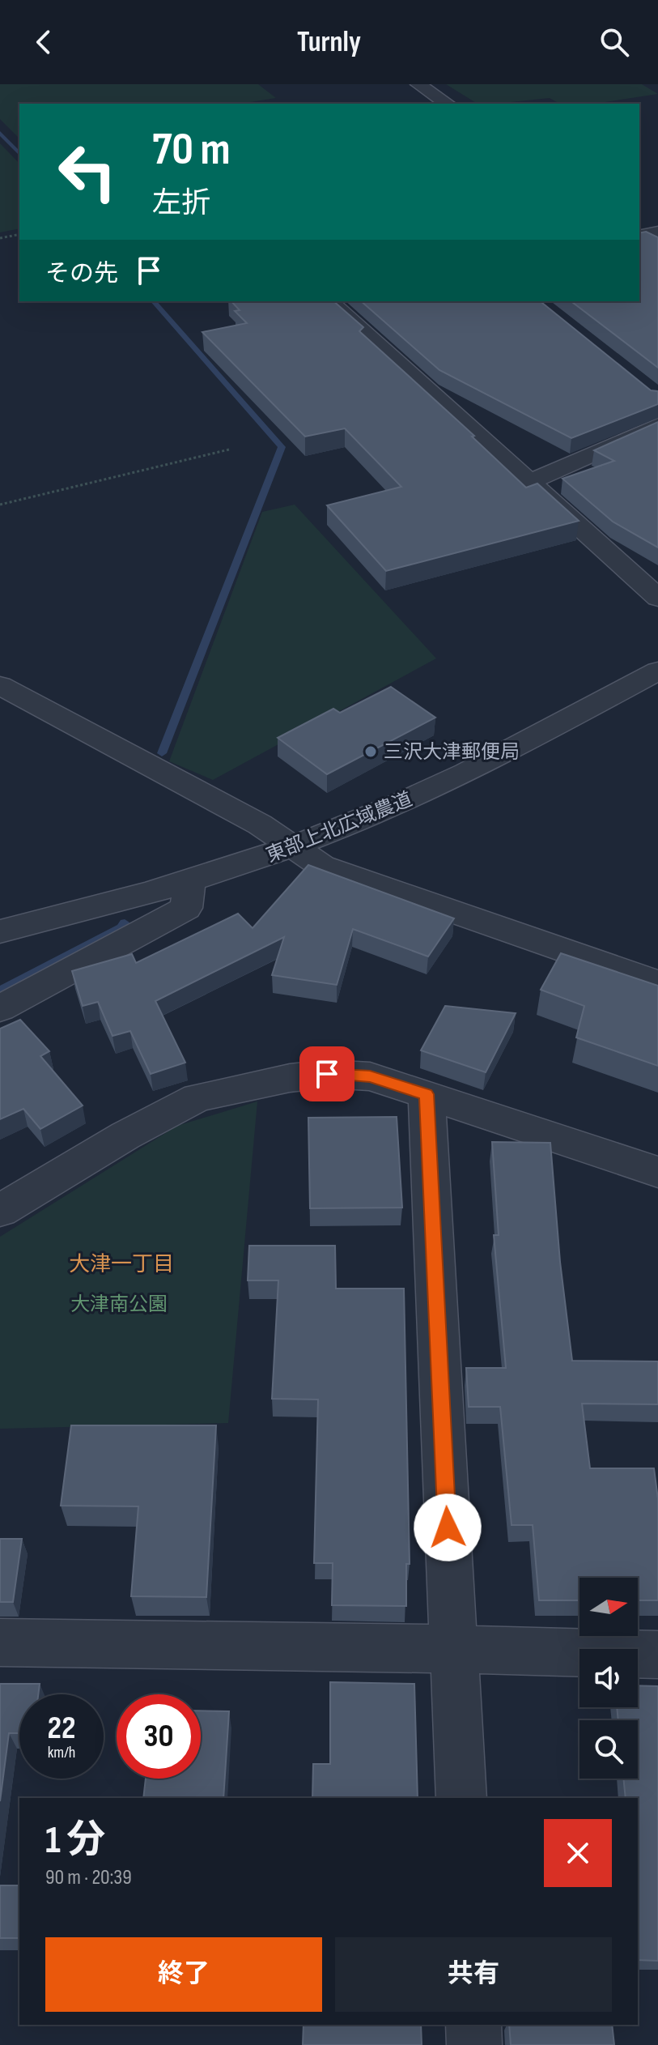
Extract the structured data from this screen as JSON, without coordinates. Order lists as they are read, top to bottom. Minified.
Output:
{"streets":{"street":["東部上北広域農道"]},"districts":["大津一丁目"],"parks":["大津南公園"],"places":["三沢大津郵便局"],"north":"right","page":{"header":"Turnly","turn":["70 m","左折"],"then":"その先","speed":"22 km/h","limit":"30","heading":["1 分","90 m · 20:39"],"buttons":["終了","共有"]}}
